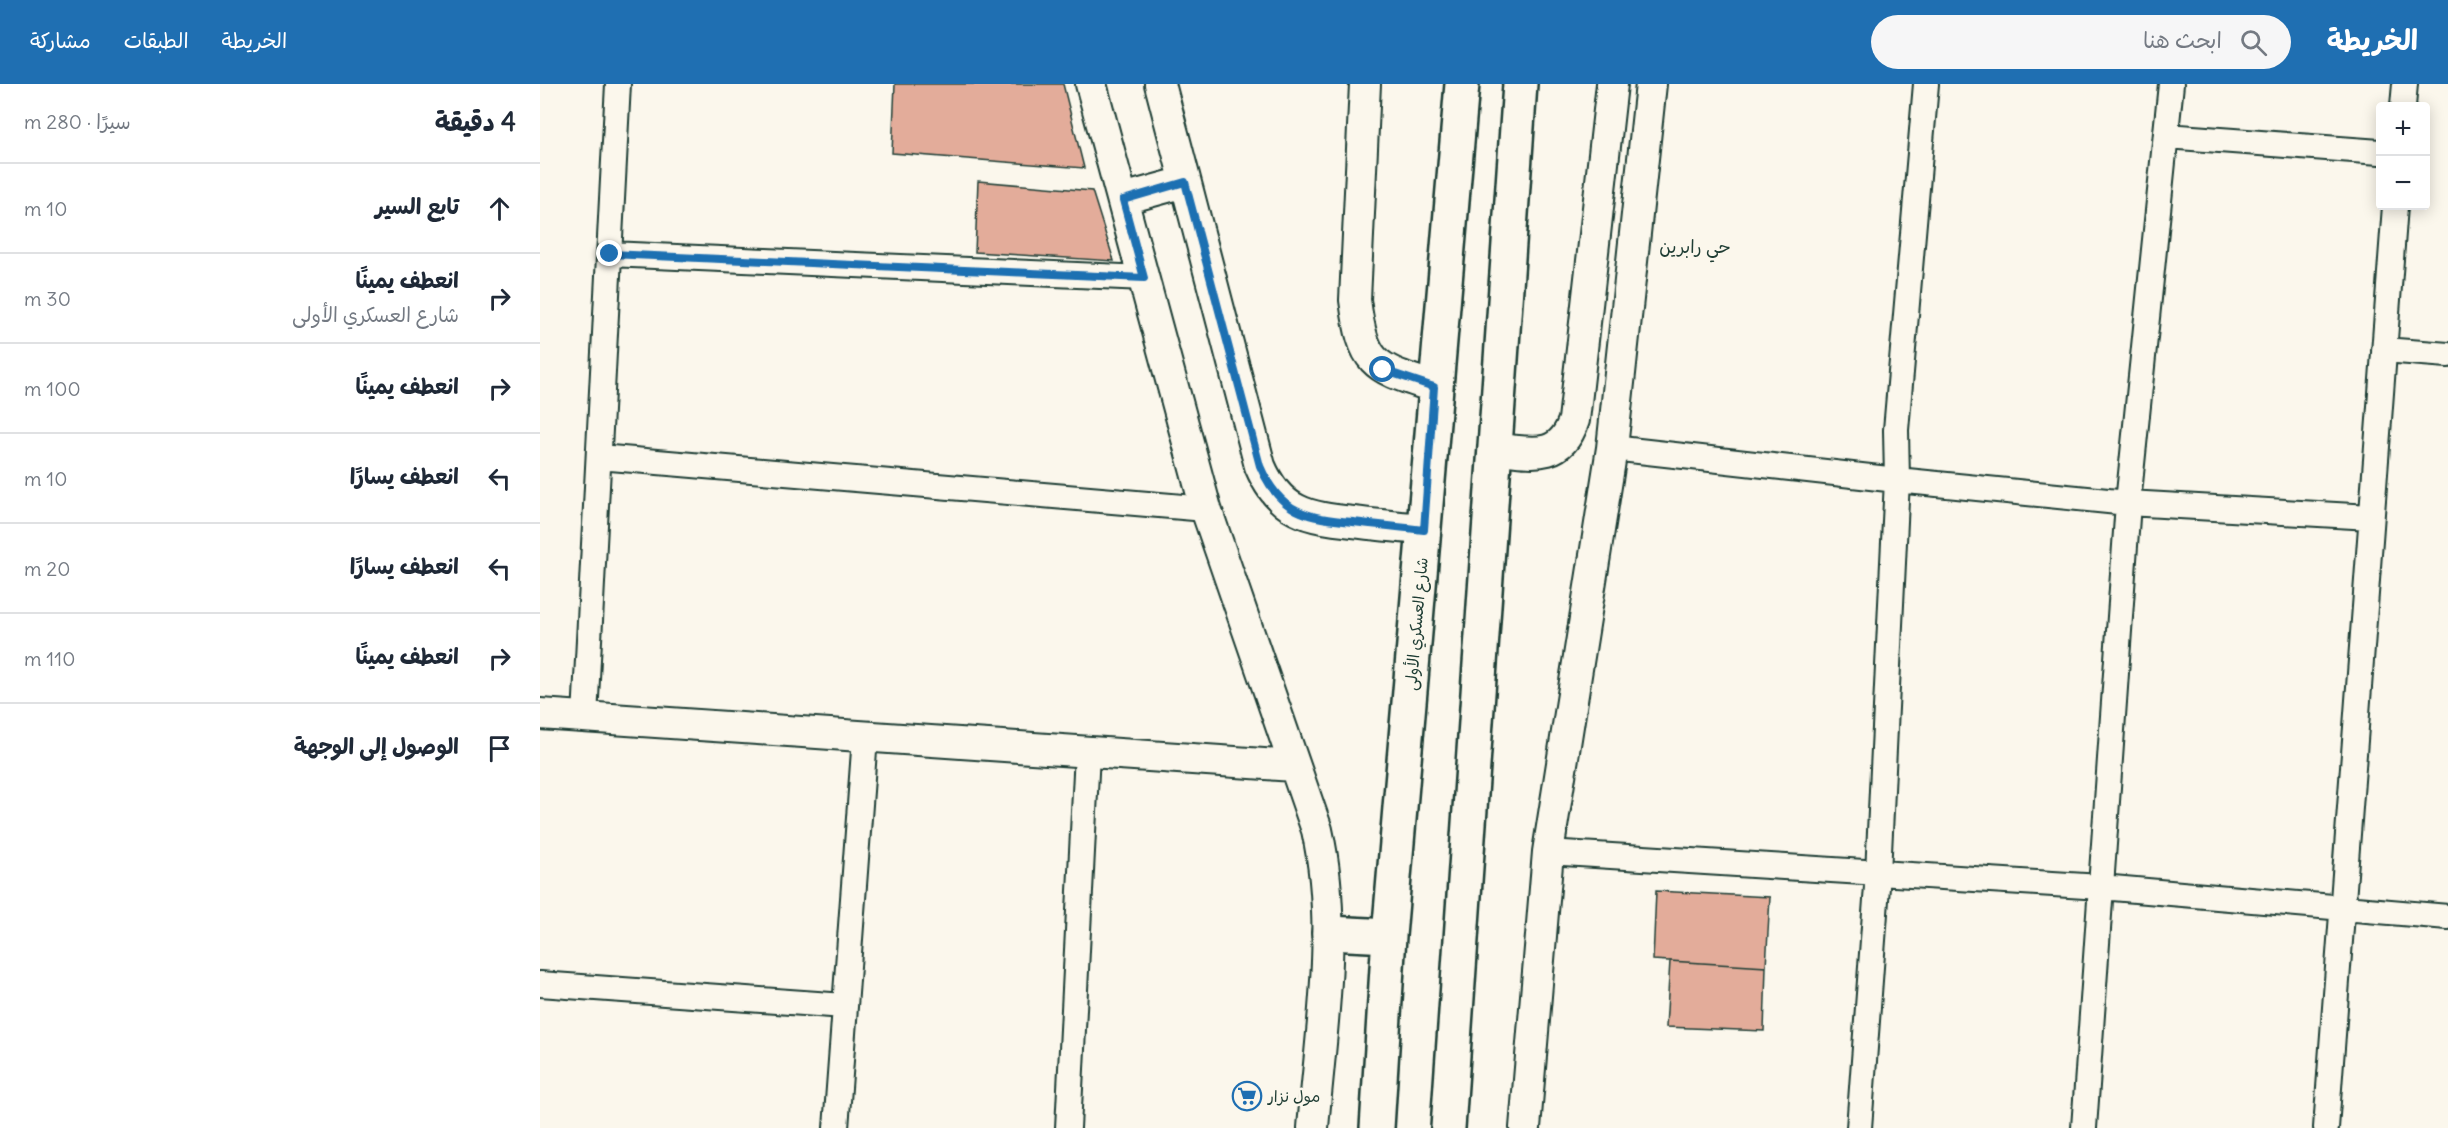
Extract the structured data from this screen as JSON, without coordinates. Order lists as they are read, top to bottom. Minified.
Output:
{"streets":{"main road":["شارع العسكري الأولى"]},"districts":["حي رابرين"],"places":{"supermarket":["مول نزار"]},"page":{"header":"الخريطة","search":"ابحث هنا","nav":["الخريطة","الطبقات","مشاركة"],"heading":["4 دقيقة","سيرًا · 280 m"],"map_buttons":["+","−"],"list":[["تابع السير","10 m"],["انعطف يمينًا","شارع العسكري الأولى","30 m"],["انعطف يمينًا","100 m"],["انعطف يسارًا","10 m"],["انعطف يسارًا","20 m"],["انعطف يمينًا","110 m"],"الوصول إلى الوجهة"]}}
